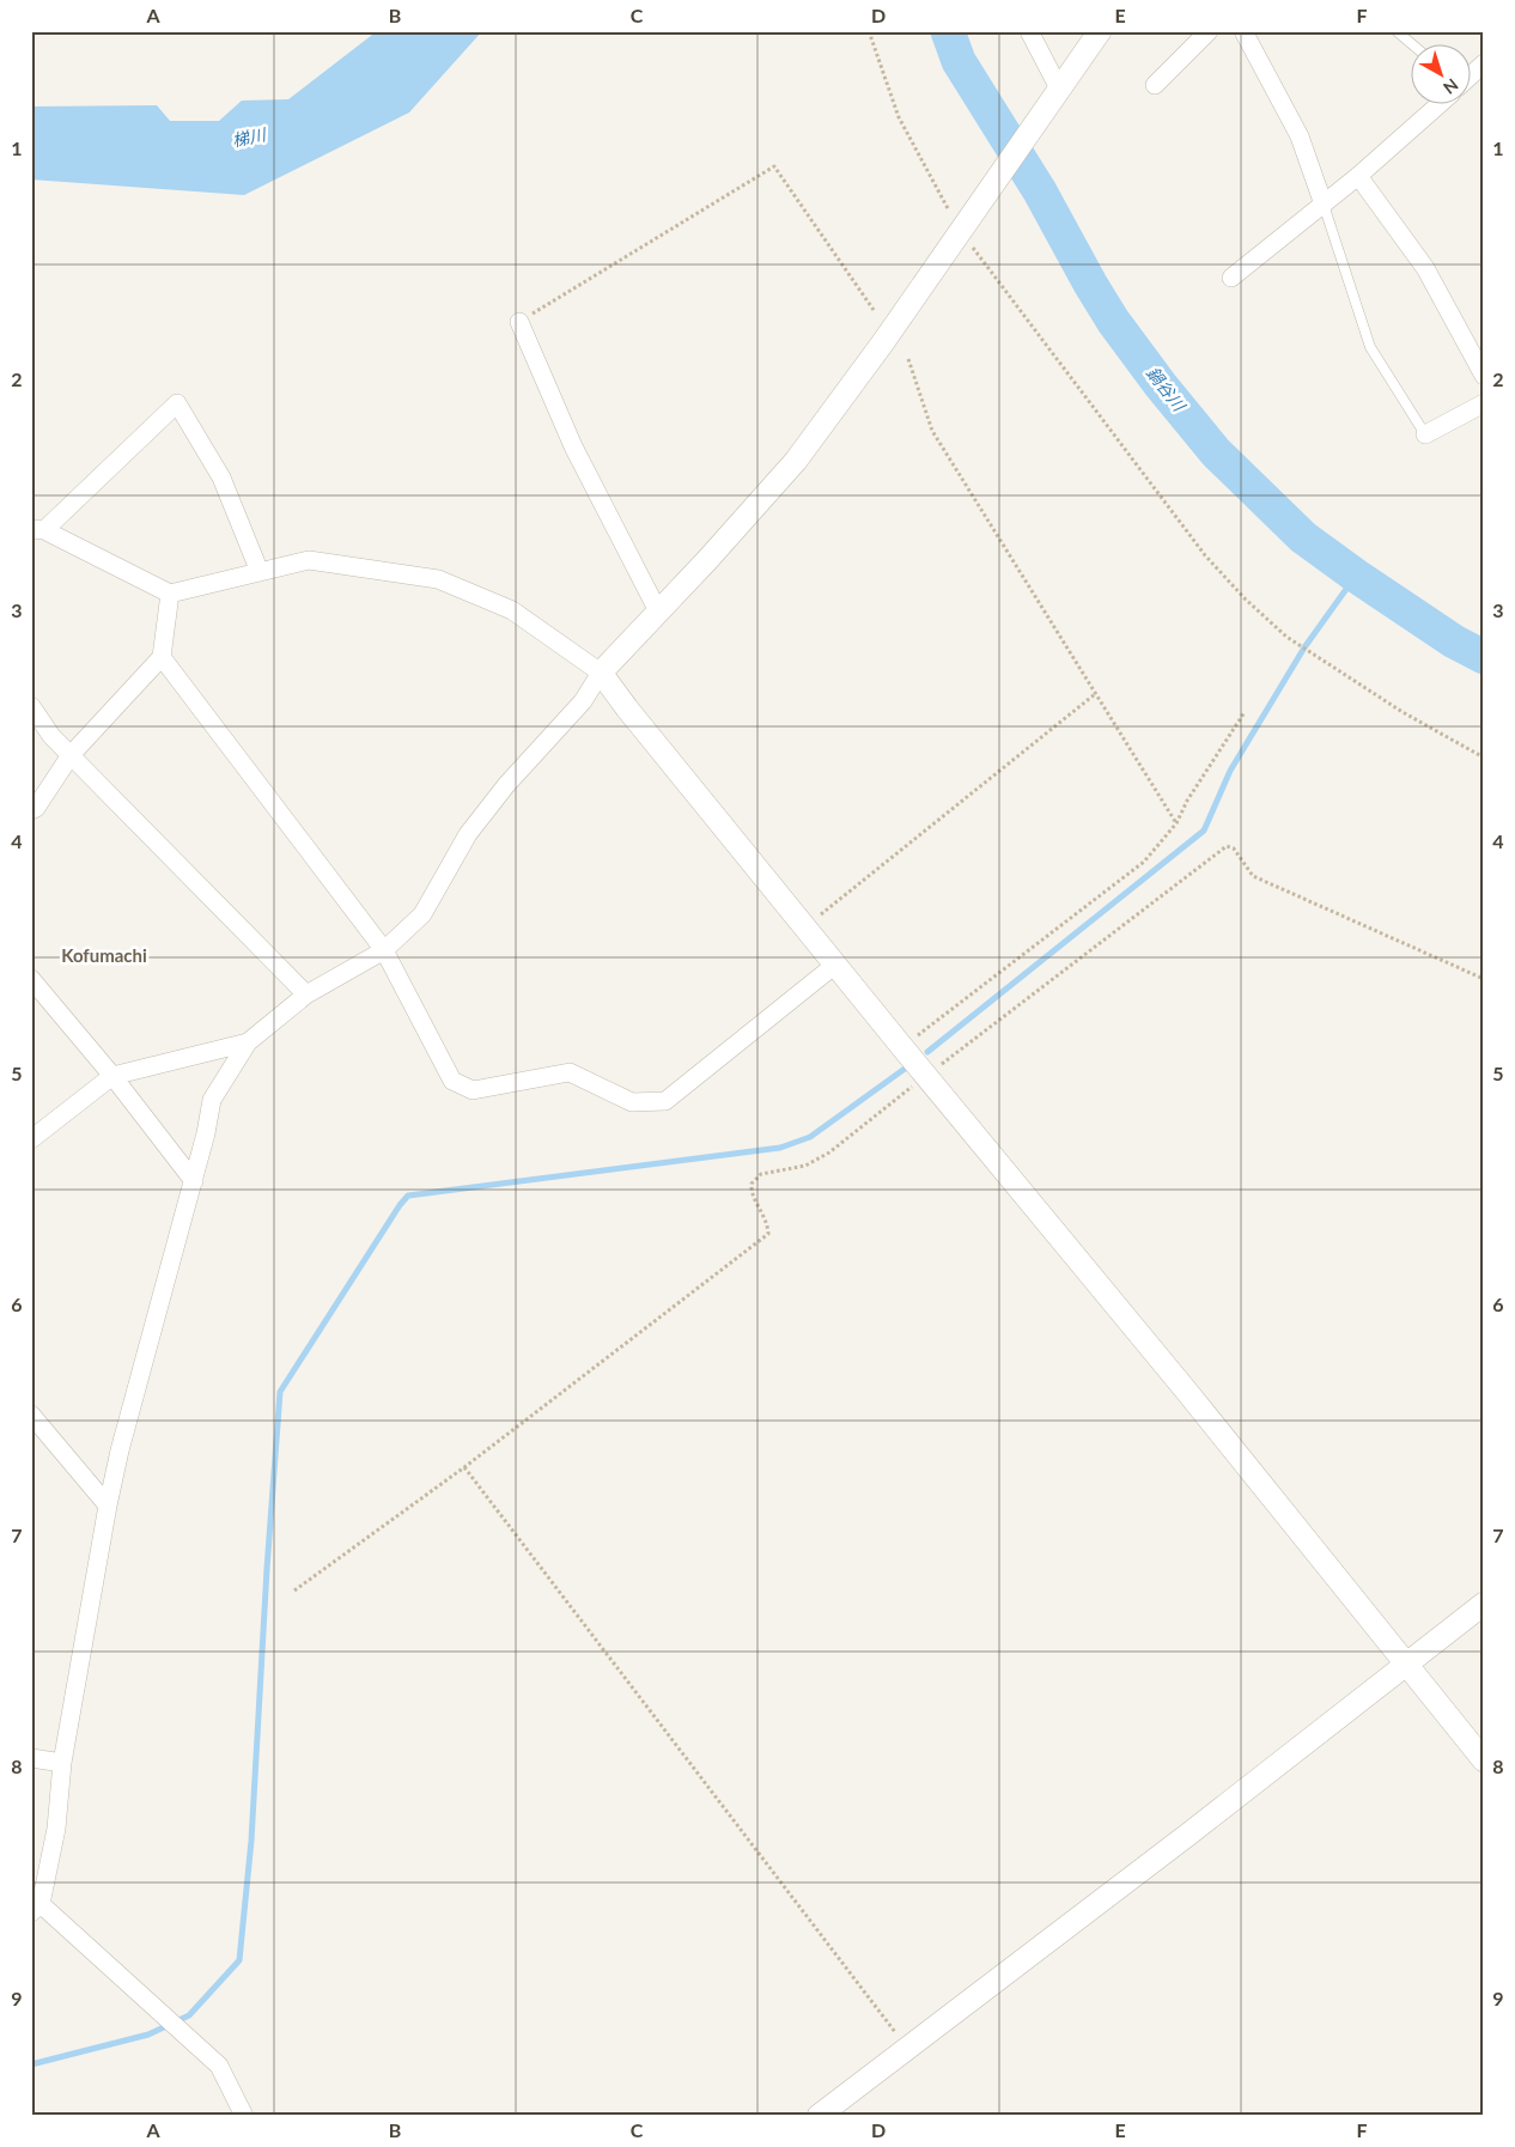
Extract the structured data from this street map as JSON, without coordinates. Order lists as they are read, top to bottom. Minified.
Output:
{"districts":["Kofumachi"],"water":["梯川","鍋谷川"],"north":"bottom right","grid":{"columns":["A","B","C","D","E","F"],"rows":["1","2","3","4","5","6","7","8","9"]}}
